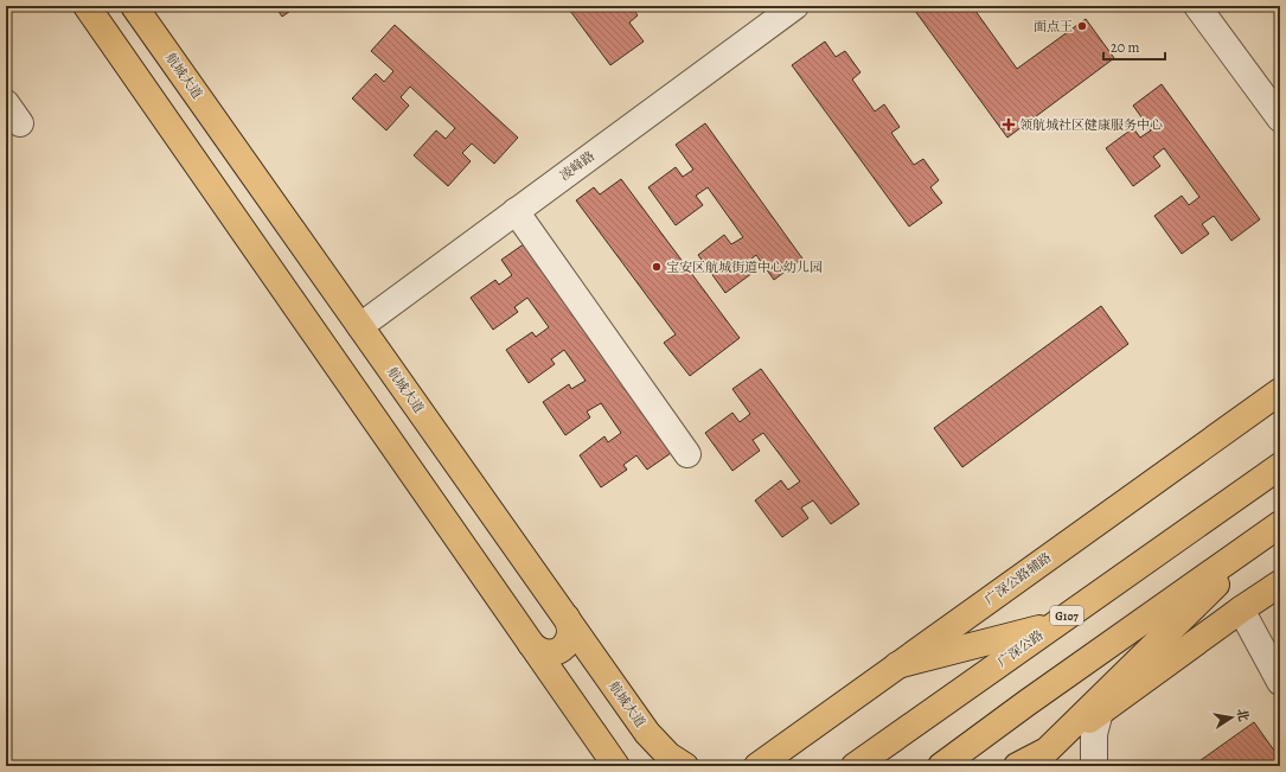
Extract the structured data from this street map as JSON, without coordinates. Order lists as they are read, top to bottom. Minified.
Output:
{"streets":{"main road":["航城大道","广深公路辅路","G107","广深公路"],"street":["凌峰路"]},"crossings":[["航城大道","凌峰路"]],"places":{"other":["面点王","宝安区航城街道中心幼儿园"],"health":["领航城社区健康服务中心"]},"scale_bar":"20 m","north":"right"}
